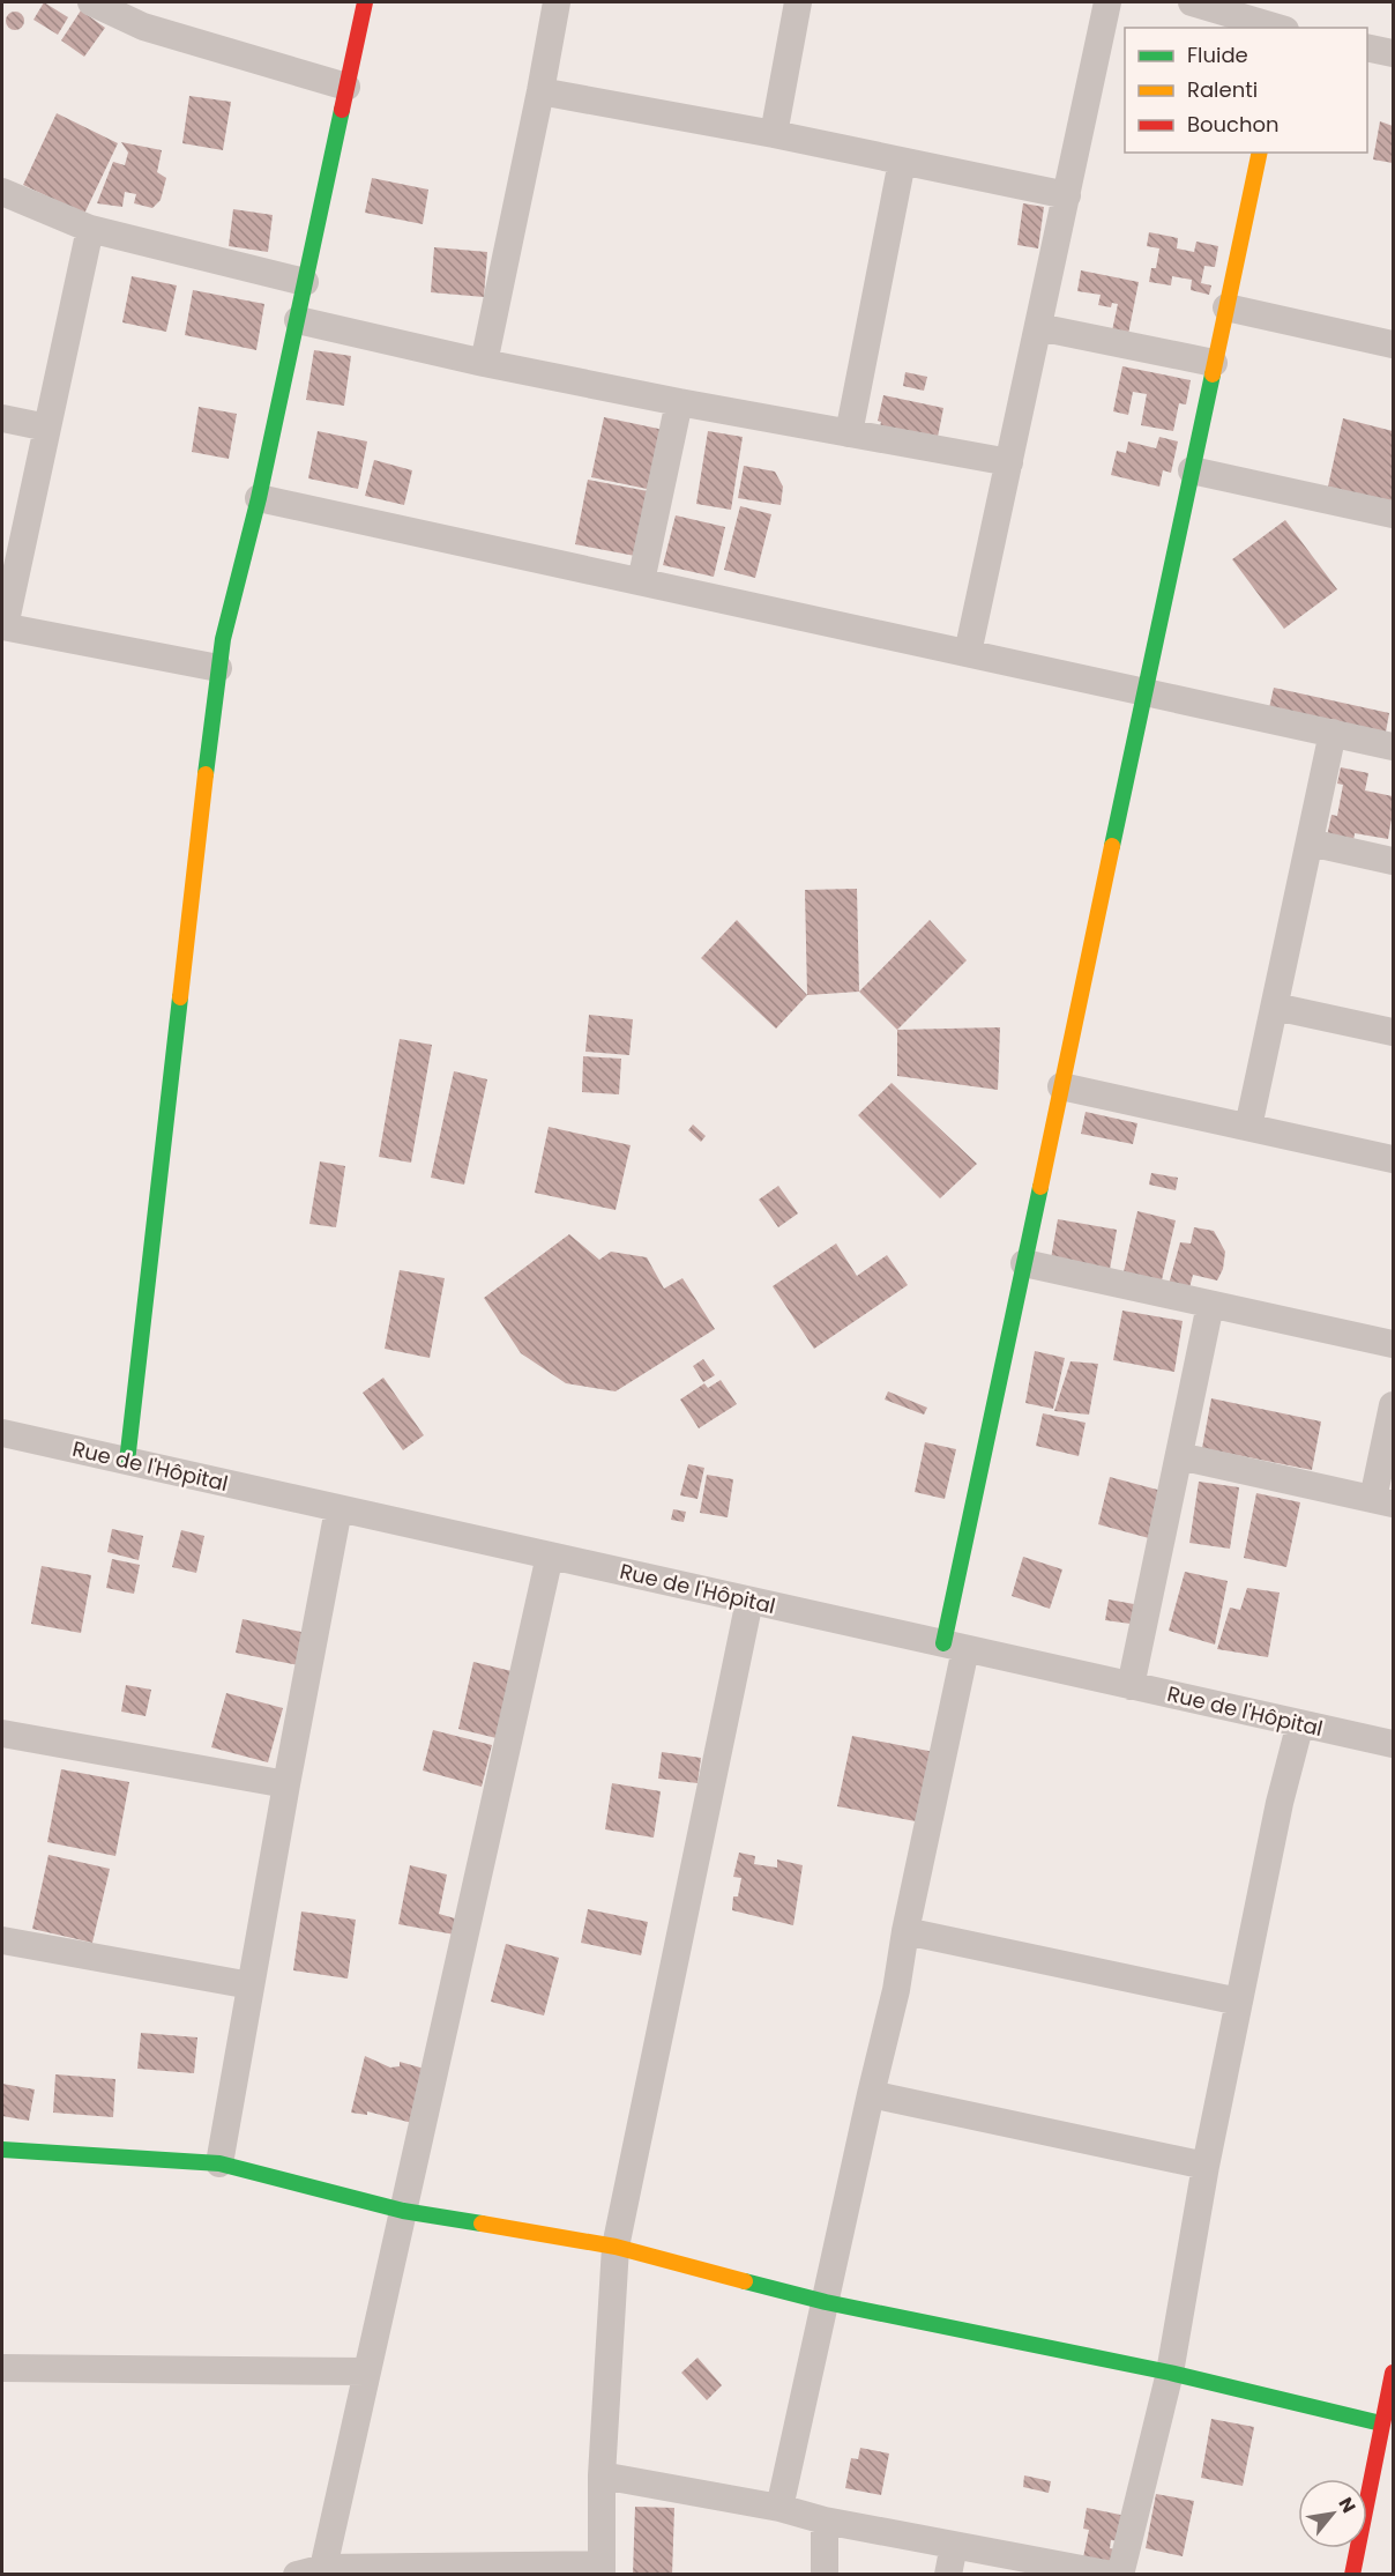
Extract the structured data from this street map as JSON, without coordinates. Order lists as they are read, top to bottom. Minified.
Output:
{"streets":{"street":["Rue de l'Hôpital"]},"legend":["Fluide","Ralenti","Bouchon"],"north":"top right"}
